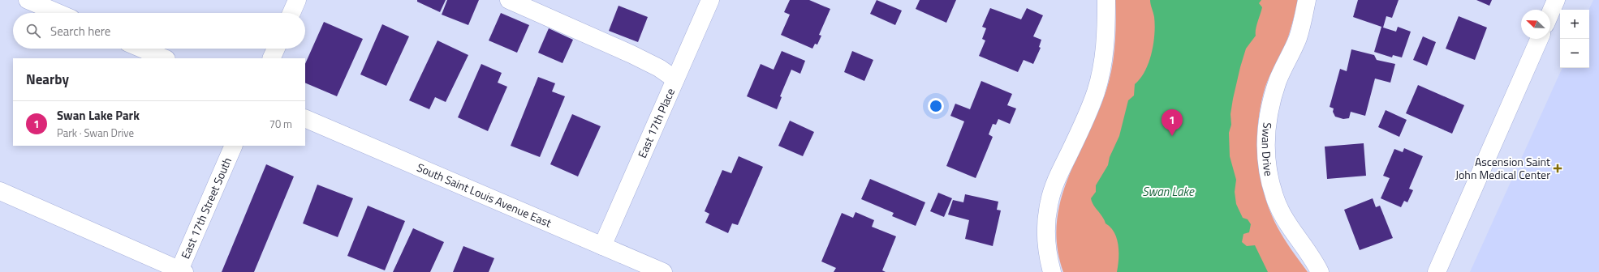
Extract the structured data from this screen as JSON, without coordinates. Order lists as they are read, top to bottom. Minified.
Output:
{"streets":{"street":["East 17th Place","Swan Drive","South Saint Louis Avenue East","East 17th Street South"]},"crossings":[["East 17th Place","South Saint Louis Avenue East"]],"water":["Swan Lake"],"places":{"health":["Ascension Saint John Medical Center"]},"north":"top left","page":{"map_buttons":["+","−"],"search":"Search here","heading":"Nearby","list":[{"mark":"1","name":"Swan Lake Park","note":"Park · Swan Drive","value":"70 m"}],"pins":"1"}}
